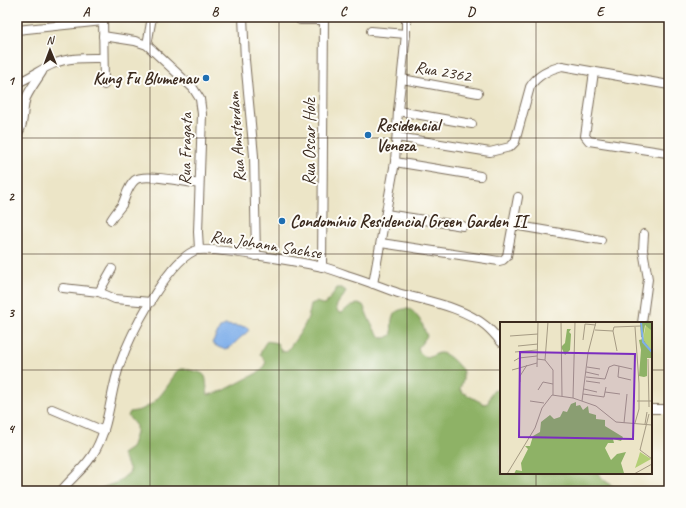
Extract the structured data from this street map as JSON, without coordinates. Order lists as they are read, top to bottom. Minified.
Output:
{"streets":{"street":["Rua 2362","Rua Amsterdam","Rua Oscar Holz","Rua Fragata","Rua Johann Sachse"]},"crossings":[["Rua Amsterdam","Rua Johann Sachse"],["Rua Oscar Holz","Rua Johann Sachse"],["Rua Fragata","Rua Johann Sachse"]],"places":["Kung Fu Blumenau","Residencial Veneza","Condomínio Residencial Green Garden II"],"north":"top","grid":{"columns":["A","B","C","D","E"],"rows":["1","2","3","4"]}}
